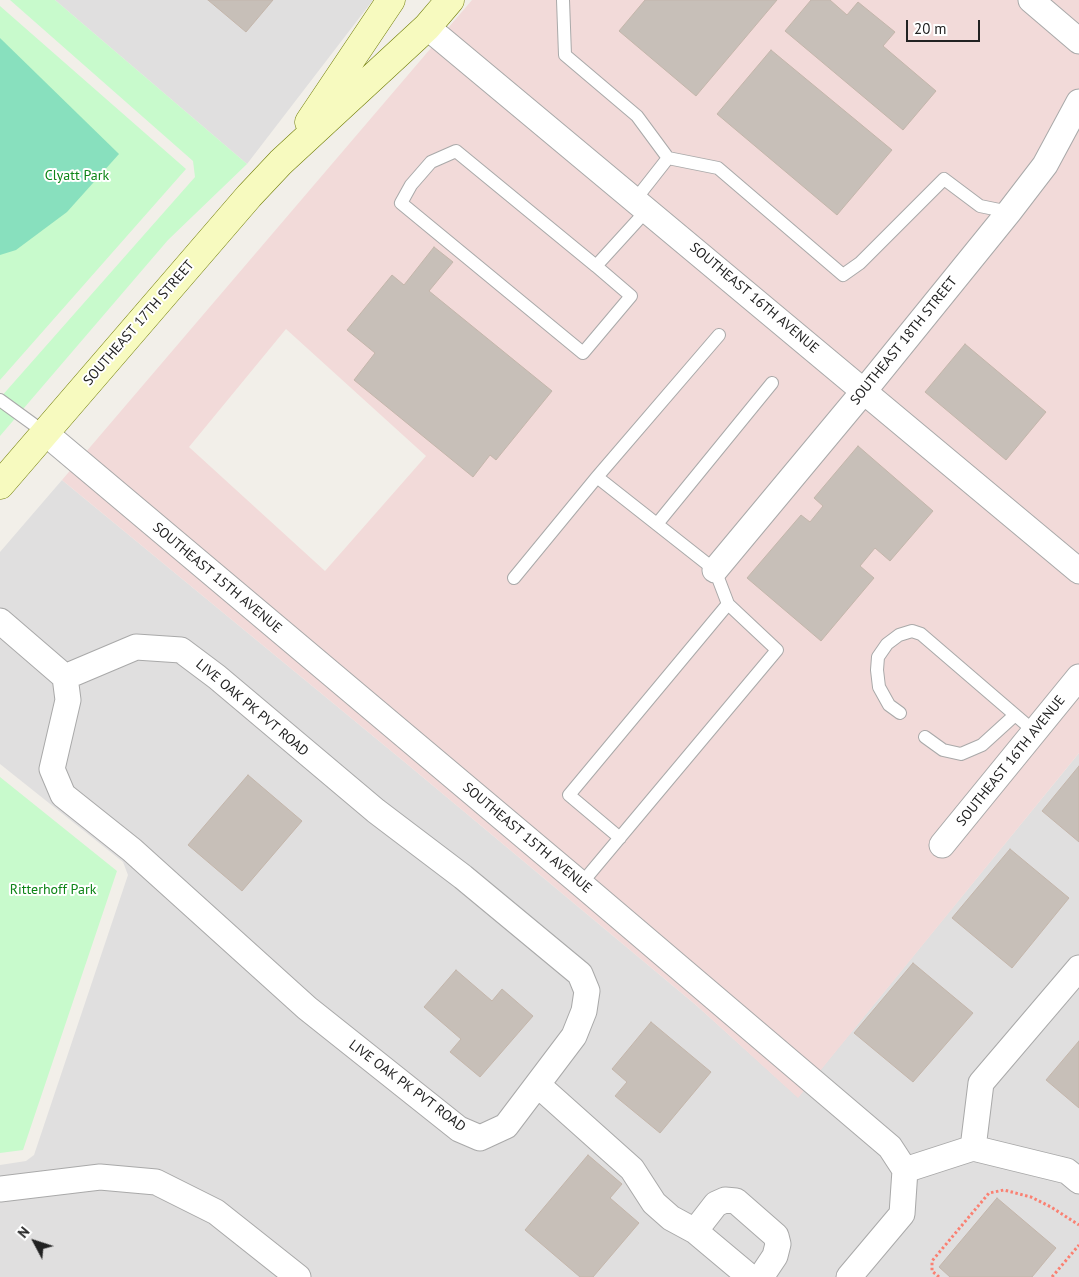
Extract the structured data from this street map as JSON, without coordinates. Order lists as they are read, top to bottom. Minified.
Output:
{"streets":{"main road":["SOUTHEAST 17TH STREET"],"street":["SOUTHEAST 16TH AVENUE","SOUTHEAST 18TH STREET","SOUTHEAST 15TH AVENUE","LIVE OAK PK PVT ROAD"]},"crossings":[["SOUTHEAST 16TH AVENUE","SOUTHEAST 17TH STREET"],["SOUTHEAST 16TH AVENUE","SOUTHEAST 18TH STREET"],["SOUTHEAST 17TH STREET","SOUTHEAST 15TH AVENUE"]],"parks":["Clyatt Park","Ritterhoff Park"],"scale_bar":"20 m","north":"top left"}
